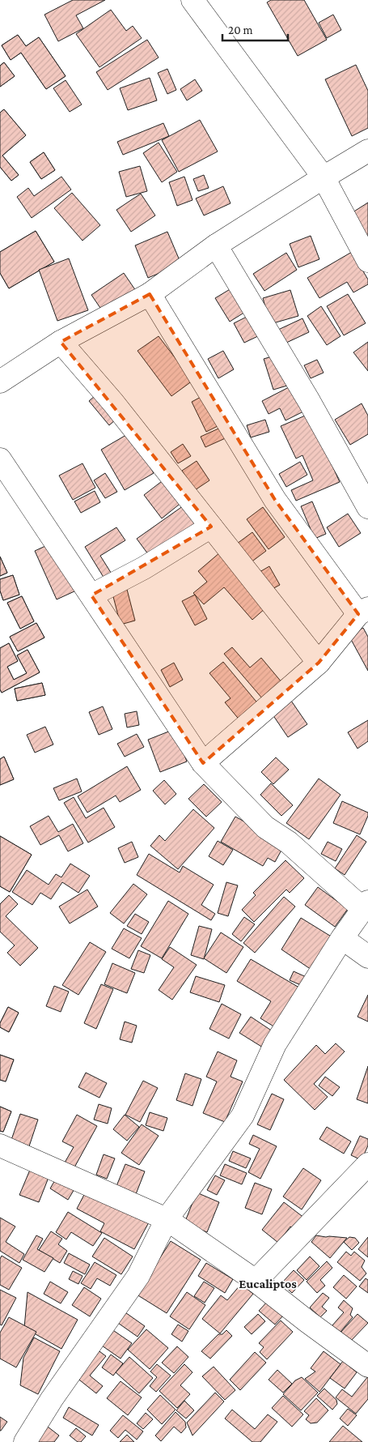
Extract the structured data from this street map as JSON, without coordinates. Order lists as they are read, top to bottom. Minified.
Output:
{"districts":["Eucaliptos"],"scale_bar":"20 m"}
